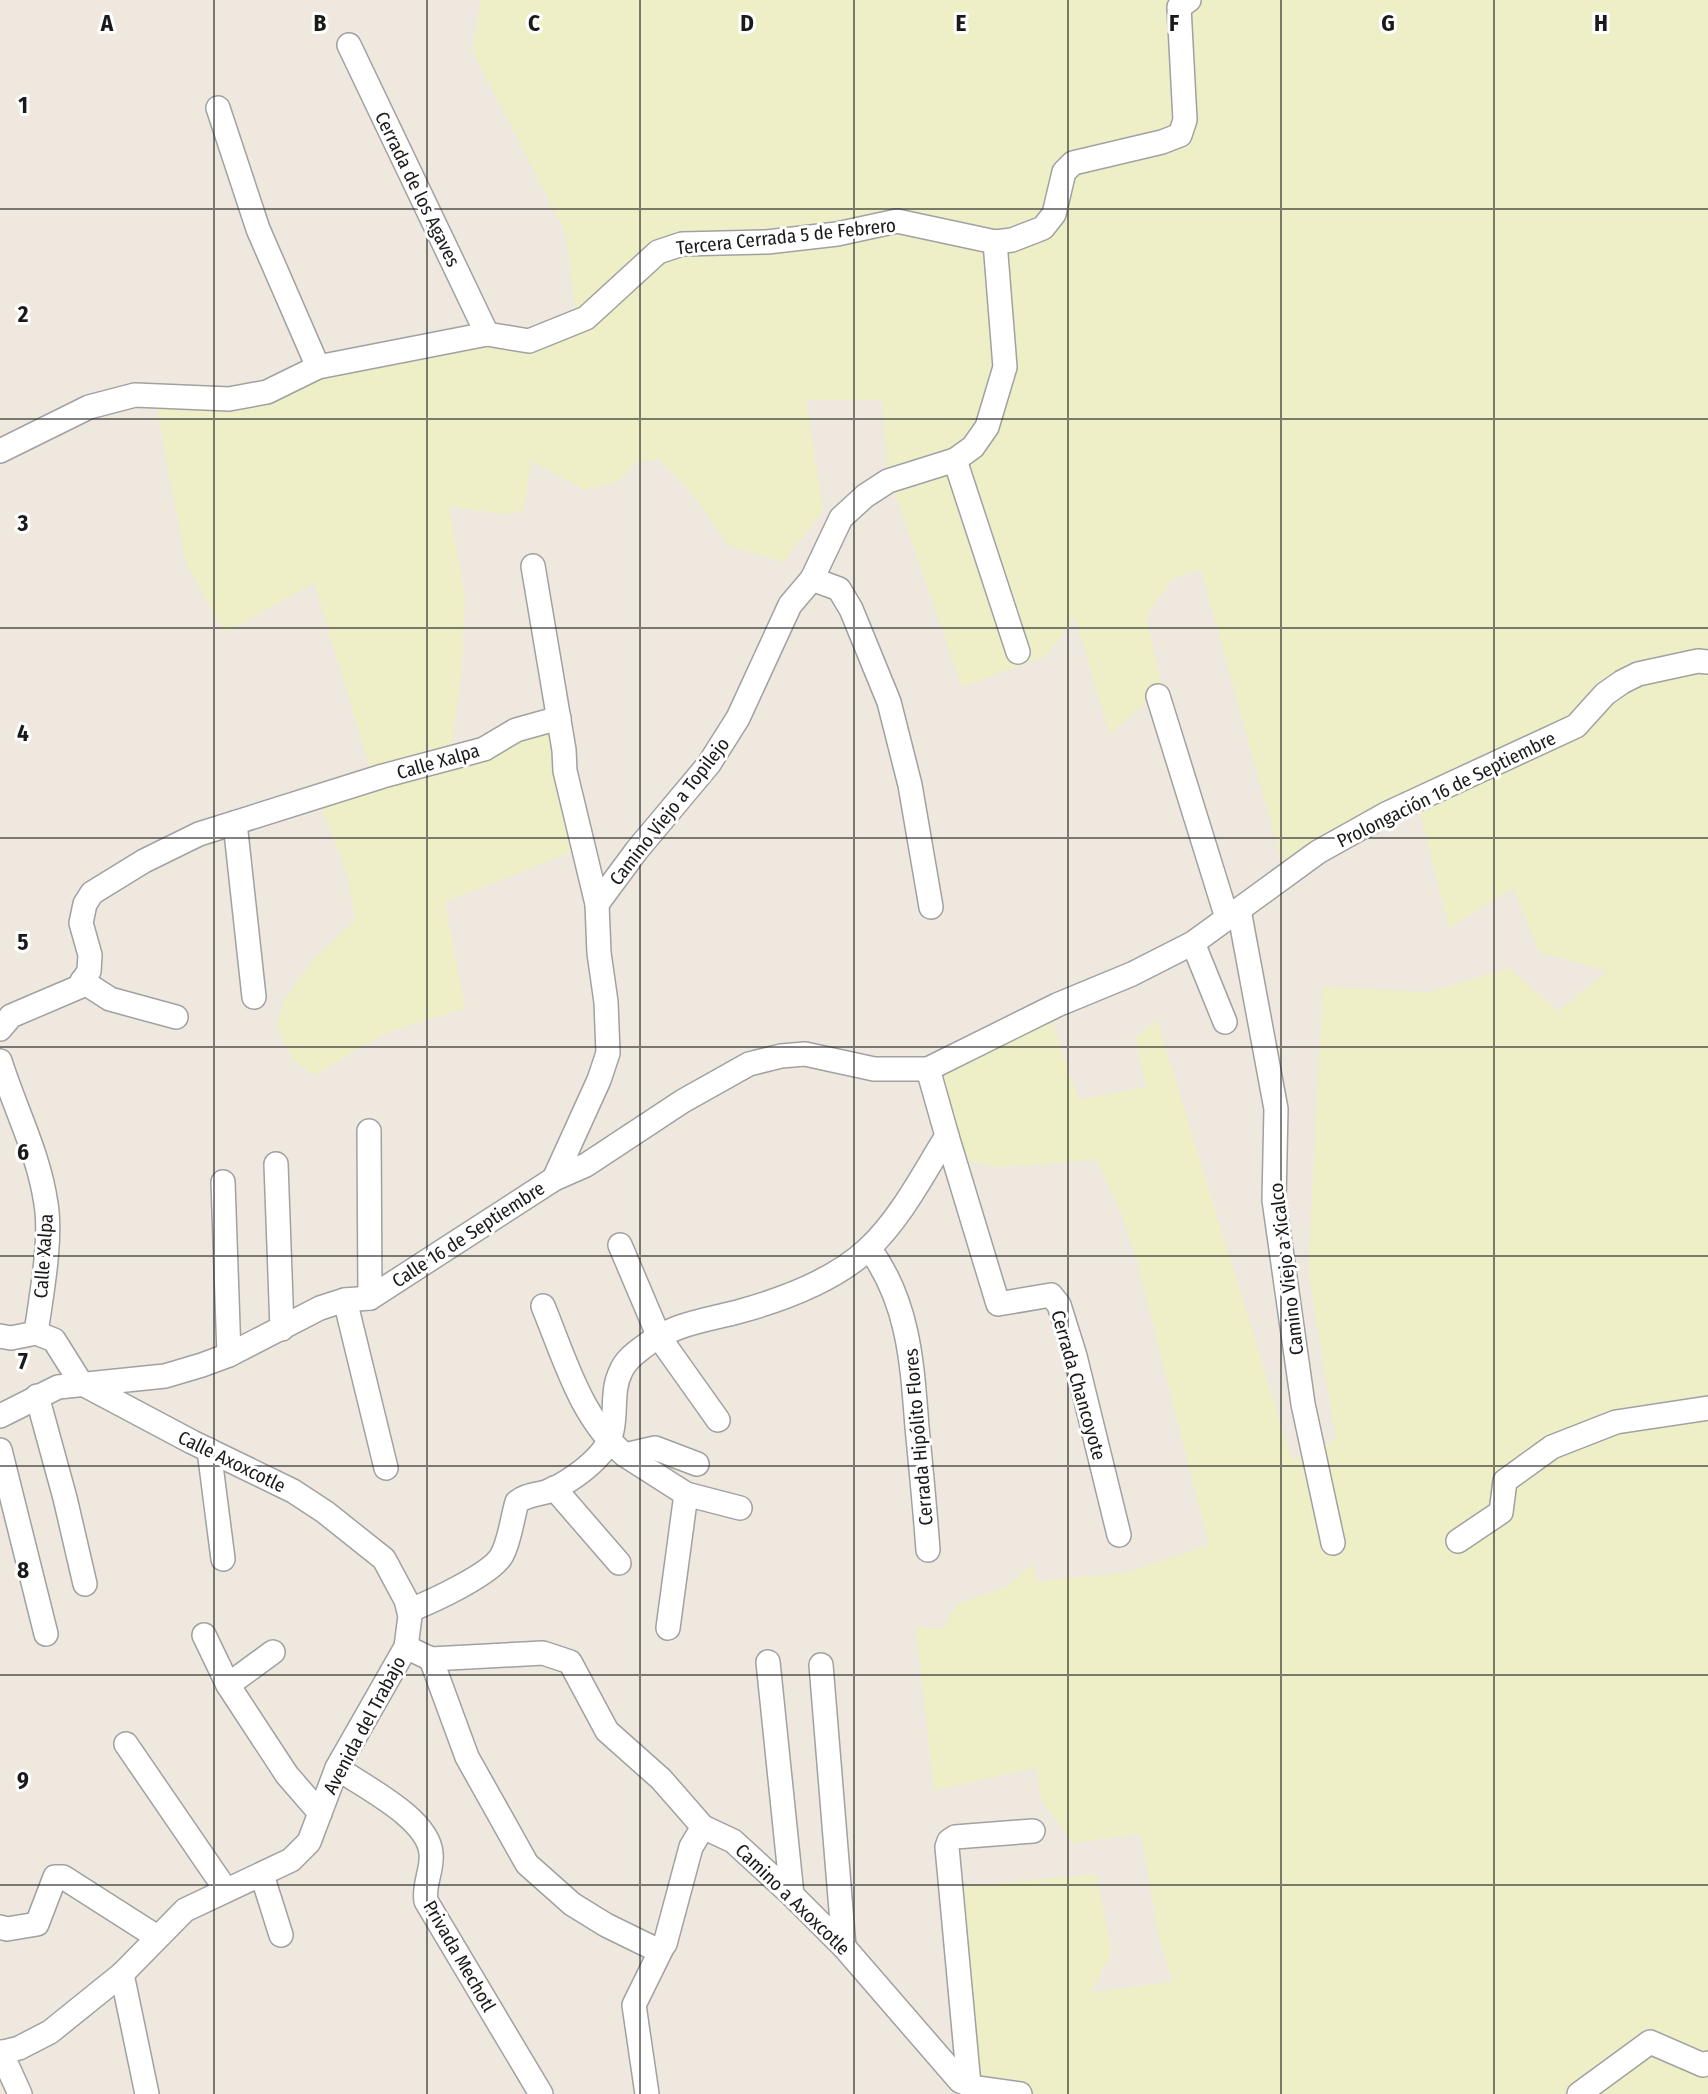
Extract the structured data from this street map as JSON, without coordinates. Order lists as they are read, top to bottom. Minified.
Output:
{"streets":{"street":["Cerrada de los Agaves","Tercera Cerrada 5 de Febrero","Calle Xalpa","Prolongación 16 de Septiembre","Camino Viejo a Topilejo","Calle 16 de Septiembre","Camino Viejo a Xicalco","Cerrada Chancoyote","Cerrada Hipólito Flores","Calle Axoxcotle","Avenida del Trabajo","Camino a Axoxcotle","Privada Mechotl"]},"crossings":[["Cerrada de los Agaves","Tercera Cerrada 5 de Febrero"],["Tercera Cerrada 5 de Febrero","Camino Viejo a Topilejo"],["Prolongación 16 de Septiembre","Calle 16 de Septiembre"],["Prolongación 16 de Septiembre","Camino Viejo a Xicalco"],["Calle 16 de Septiembre","Calle Axoxcotle"],["Avenida del Trabajo","Camino a Axoxcotle"],["Avenida del Trabajo","Privada Mechotl"]],"grid":{"columns":["A","B","C","D","E","F","G","H"],"rows":["1","2","3","4","5","6","7","8","9"]}}
